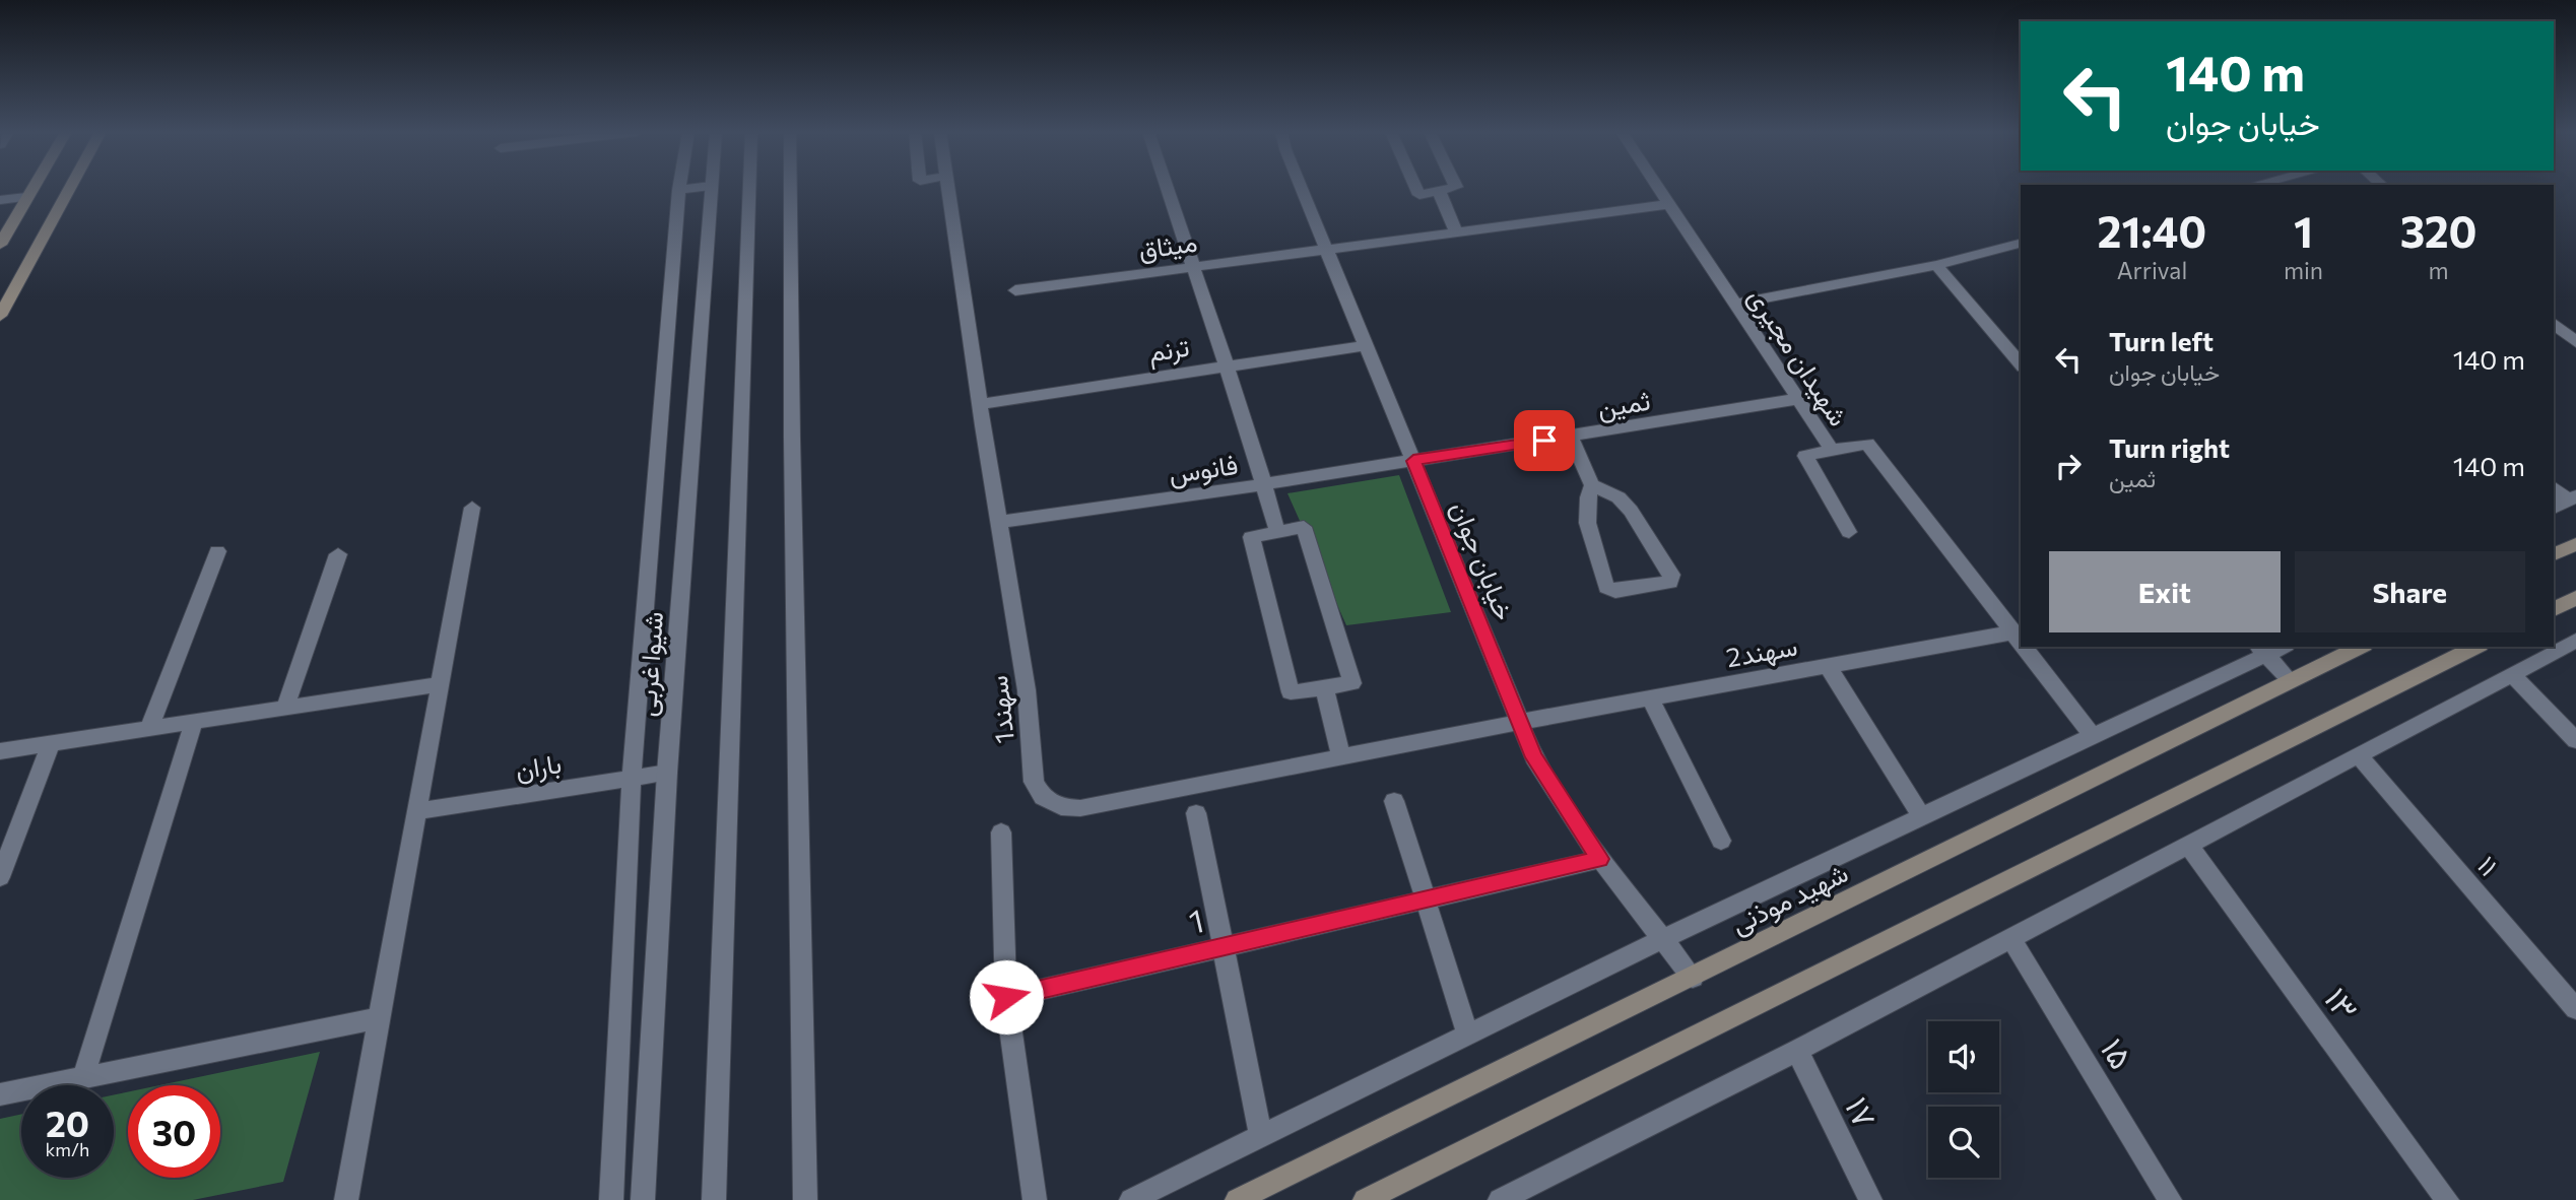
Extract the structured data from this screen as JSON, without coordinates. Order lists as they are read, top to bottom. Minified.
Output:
{"streets":{"main road":["شهید موذنی"],"street":["میثاق","ترنم","شهیدان مجیری","ثمین","فانوس","خیابان جوان","2سهند","شیوا غربی","1سهند","باران","۱۱","1","۱۳","۱۵","۱۷"]},"crossings":[["میثاق","شهیدان مجیری"],["میثاق","خیابان جوان"],["ترنم","خیابان جوان"],["ترنم","1سهند"],["شهیدان مجیری","ثمین"],["شهیدان مجیری","2سهند"],["ثمین","فانوس"],["ثمین","خیابان جوان"],["فانوس","خیابان جوان"],["فانوس","1سهند"],["خیابان جوان","2سهند"],["خیابان جوان","1سهند"],["خیابان جوان","شهید موذنی"],["خیابان جوان","1"],["2سهند","1سهند"],["شیوا غربی","باران"]],"page":{"turn":["140 m","خیابان جوان"],"eta":["21:40","Arrival","1","min","320","m"],"list":[{"name":"Turn left","note":"خیابان جوان","value":"140 m"},{"name":"Turn right","note":"ثمین","value":"140 m"}],"buttons":["Exit","Share"],"speed":"20 km/h","limit":"30"}}
